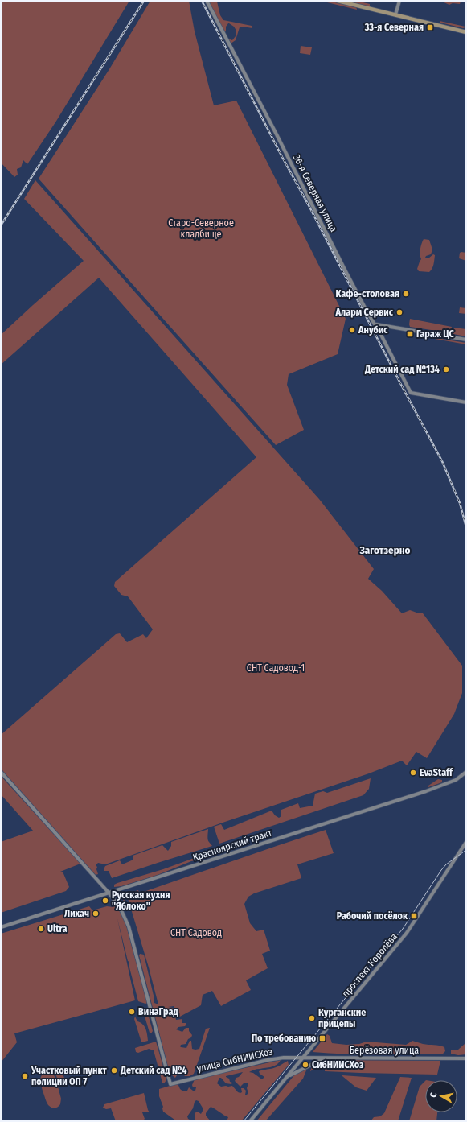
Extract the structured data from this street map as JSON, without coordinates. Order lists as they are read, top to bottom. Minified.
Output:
{"streets":{"main road":["36-я Северная улица","Красноярский тракт","проспект Королёва","Берёзовая улица","улица СибНИИСХоз"]},"crossings":[["Красноярский тракт","улица СибНИИСХоз"],["проспект Королёва","Берёзовая улица"],["проспект Королёва","улица СибНИИСХоз"],["Берёзовая улица","улица СибНИИСХоз"]],"districts":["Заготзерно"],"parks":["Старо-Северное кладбище","СНТ Садовод-1","СНТ Садовод"],"places":{"transit":["33-я Северная","Гараж ЦС","Рабочий посёлок","По требованию"],"other":["Кафе-столовая","Аларм Сервис","Анубис","Детский сад №134","EvaStaff","Русская кухня \"Яблоко\"","Лихач","Ultra","ВинаГрад","Курганские прицепы","СибНИИСХоз","Детский сад №4","Участковый пункт полиции ОП 7"]},"north":"left"}
